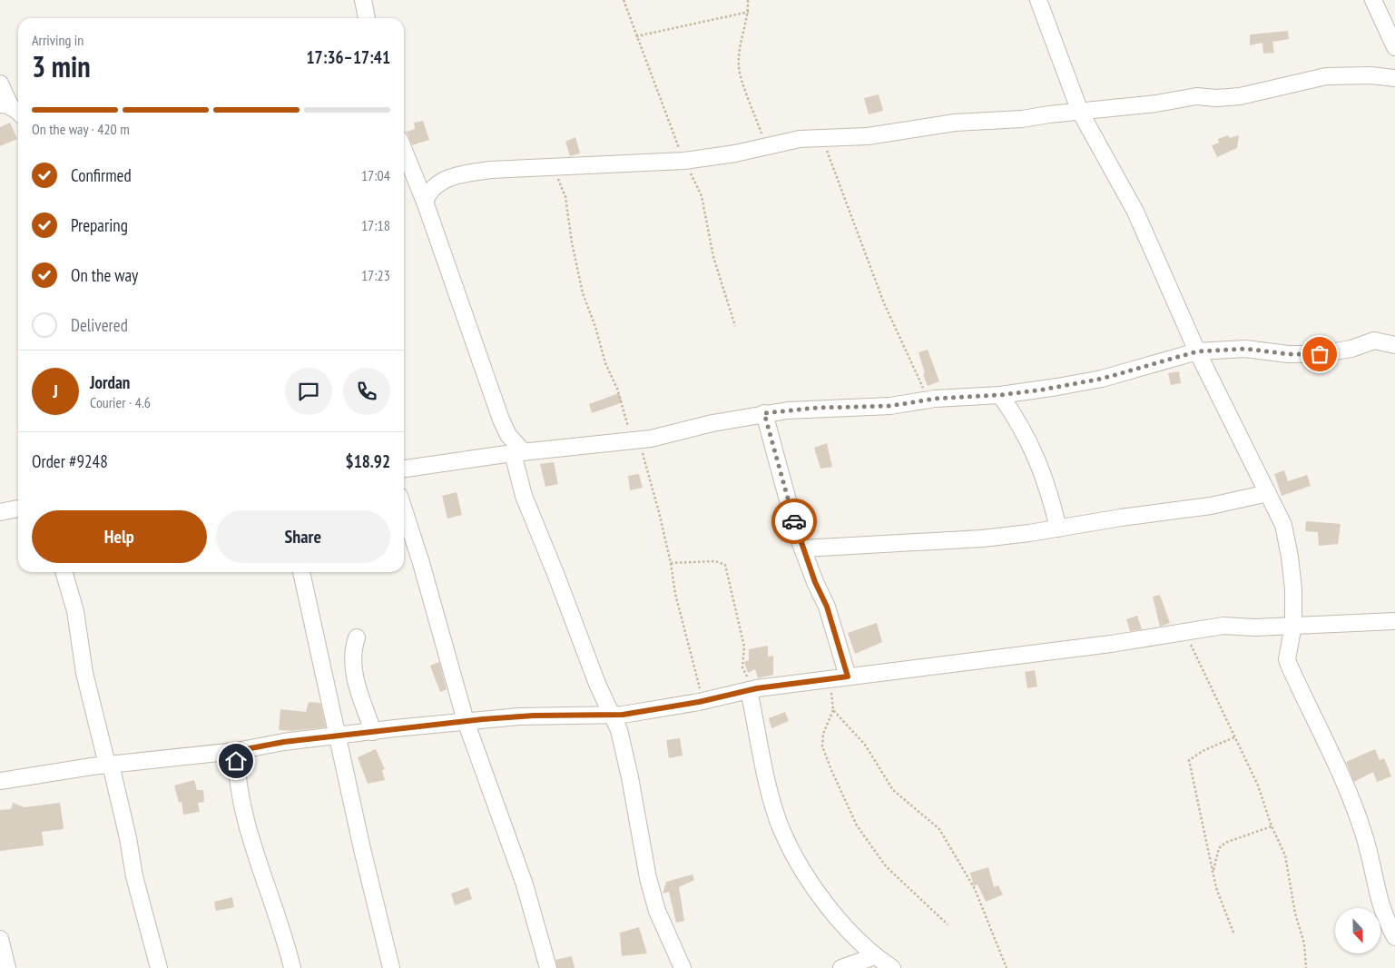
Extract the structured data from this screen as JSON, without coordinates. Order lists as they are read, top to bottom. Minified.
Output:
{"north":"bottom","page":{"heading":["3 min","Arriving in","17:36–17:41"],"panel":["Jordan","Courier · 4.6","Order #9248","$18.92"],"bar":"On the way · 420 m","list":[["Confirmed","17:04"],["Preparing","17:18"],["On the way","17:23"],"Delivered"],"round":"J","buttons":["Help","Share"]}}
